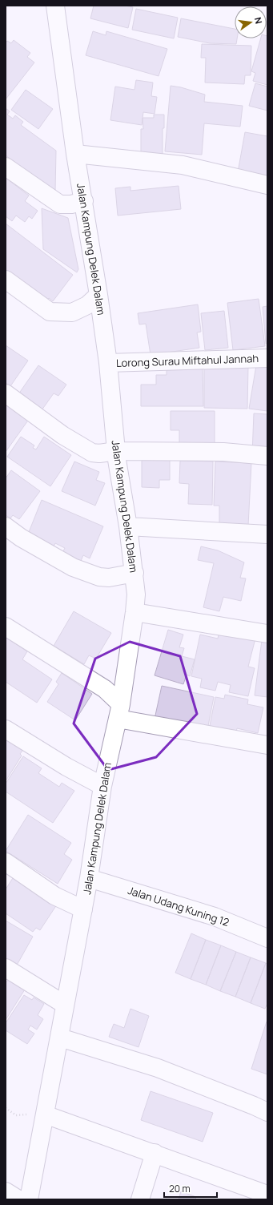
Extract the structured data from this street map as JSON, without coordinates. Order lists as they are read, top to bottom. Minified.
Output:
{"streets":{"street":["Jalan Kampung Delek Dalam","Lorong Surau Miftahul Jannah","Jalan Udang Kuning 12"]},"crossings":[["Jalan Kampung Delek Dalam","Lorong Surau Miftahul Jannah"],["Jalan Kampung Delek Dalam","Jalan Udang Kuning 12"]],"scale_bar":"20 m","north":"right"}
